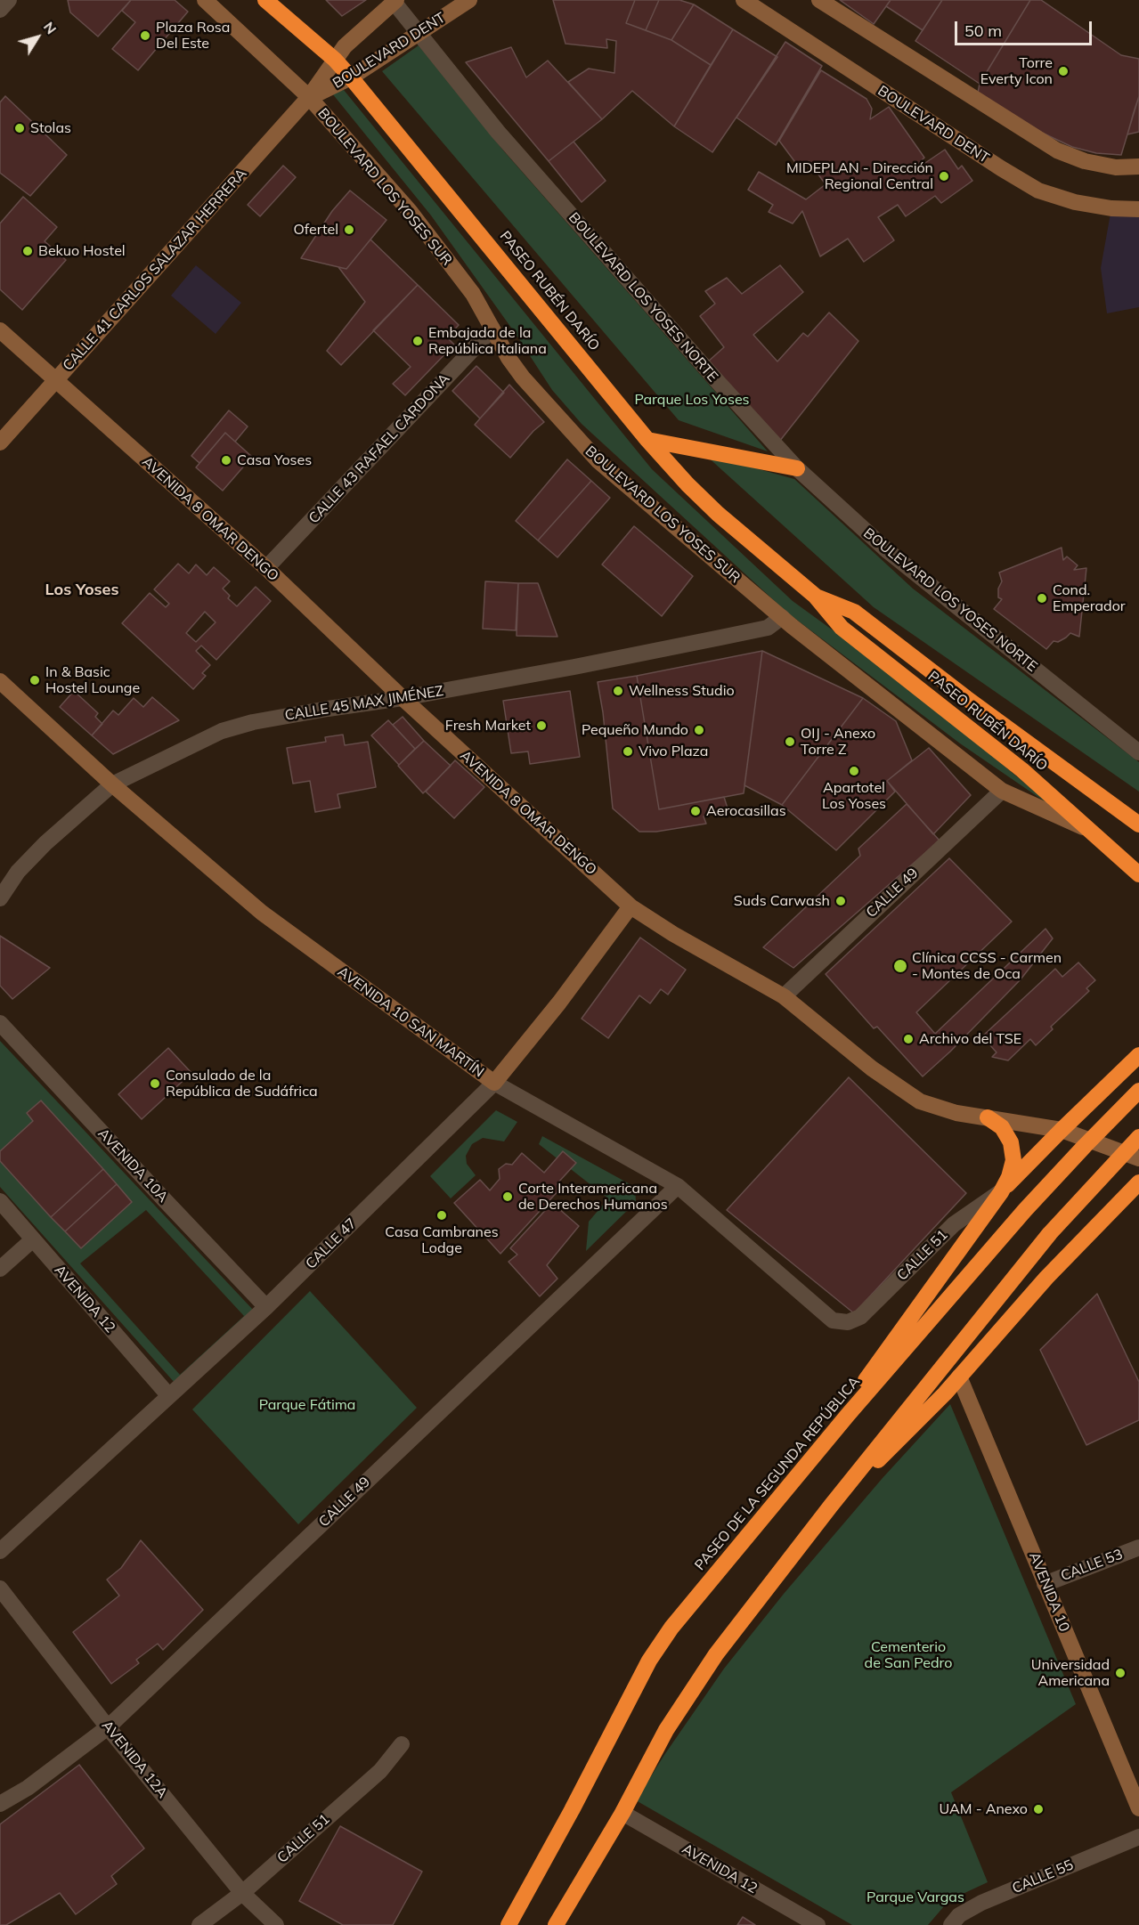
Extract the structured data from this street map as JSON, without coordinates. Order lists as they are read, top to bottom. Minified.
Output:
{"streets":{"highway":["PASEO RUBÉN DARÍO","PASEO DE LA SEGUNDA REPÚBLICA"],"street":["BOULEVARD DENT","BOULEVARD LOS YOSES SUR","CALLE 41 CARLOS SALAZAR HERRERA","BOULEVARD LOS YOSES NORTE","CALLE 43 RAFAEL CARDONA","AVENIDA 8 OMAR DENGO","CALLE 45 MAX JIMÉNEZ","CALLE 49","AVENIDA 10 SAN MARTÍN","AVENIDA 10A","CALLE 47","CALLE 51","AVENIDA 12","CALLE 53","AVENIDA 10","AVENIDA 12A","CALLE 55"]},"crossings":[["BOULEVARD DENT","BOULEVARD LOS YOSES SUR"],["BOULEVARD DENT","CALLE 41 CARLOS SALAZAR HERRERA"],["BOULEVARD DENT","PASEO RUBÉN DARÍO"],["BOULEVARD DENT","BOULEVARD LOS YOSES NORTE"],["BOULEVARD LOS YOSES SUR","CALLE 41 CARLOS SALAZAR HERRERA"],["BOULEVARD LOS YOSES SUR","PASEO RUBÉN DARÍO"],["BOULEVARD LOS YOSES SUR","CALLE 43 RAFAEL CARDONA"],["BOULEVARD LOS YOSES SUR","CALLE 45 MAX JIMÉNEZ"],["BOULEVARD LOS YOSES SUR","CALLE 49"],["CALLE 41 CARLOS SALAZAR HERRERA","AVENIDA 8 OMAR DENGO"],["CALLE 43 RAFAEL CARDONA","AVENIDA 8 OMAR DENGO"],["AVENIDA 8 OMAR DENGO","CALLE 45 MAX JIMÉNEZ"],["AVENIDA 8 OMAR DENGO","CALLE 49"],["AVENIDA 8 OMAR DENGO","CALLE 47"],["CALLE 45 MAX JIMÉNEZ","AVENIDA 10 SAN MARTÍN"],["CALLE 49","AVENIDA 10 SAN MARTÍN"],["CALLE 49","AVENIDA 12A"],["AVENIDA 10 SAN MARTÍN","CALLE 47"],["AVENIDA 10 SAN MARTÍN","CALLE 51"],["AVENIDA 10A","CALLE 47"],["CALLE 47","AVENIDA 12"],["CALLE 51","AVENIDA 12A"],["CALLE 53","AVENIDA 10"]],"districts":["Los Yoses"],"parks":["Parque Los Yoses","Parque Fátima","Cementerio de San Pedro","Parque Vargas"],"places":["Plaza Rosa Del Este","Torre Everty Icon","Stolas","MIDEPLAN - Dirección Regional Central","Ofertel","Bekuo Hostel","Embajada de la República Italiana","Casa Yoses","Cond. Emperador","In & Basic Hostel Lounge","Wellness Studio","Fresh Market","Pequeño Mundo","OIJ - Anexo Torre Z","Vivo Plaza","Apartotel Los Yoses","Aerocasillas","Suds Carwash","Clínica CCSS - Carmen - Montes de Oca","Archivo del TSE","Consulado de la República de Sudáfrica","Corte Interamericana de Derechos Humanos","Casa Cambranes Lodge","Universidad Americana","UAM - Anexo"],"scale_bar":"50 m","north":"top right"}
